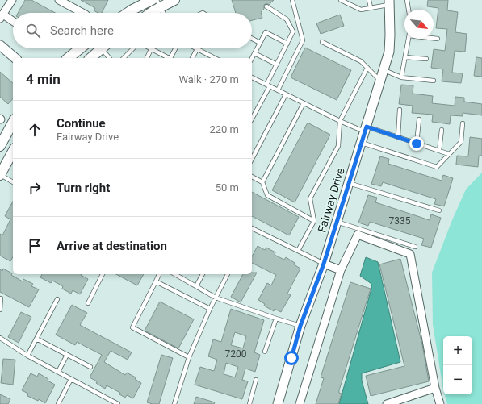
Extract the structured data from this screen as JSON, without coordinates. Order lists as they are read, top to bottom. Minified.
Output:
{"streets":{"street":["Fairway Drive"]},"house_numbers":["7335","7200"],"north":"bottom right","page":{"search":"Search here","heading":["4 min","Walk · 270 m"],"list":[["Continue","Fairway Drive","220 m"],["Turn right","50 m"],"Arrive at destination"],"map_buttons":["+","−"]}}
